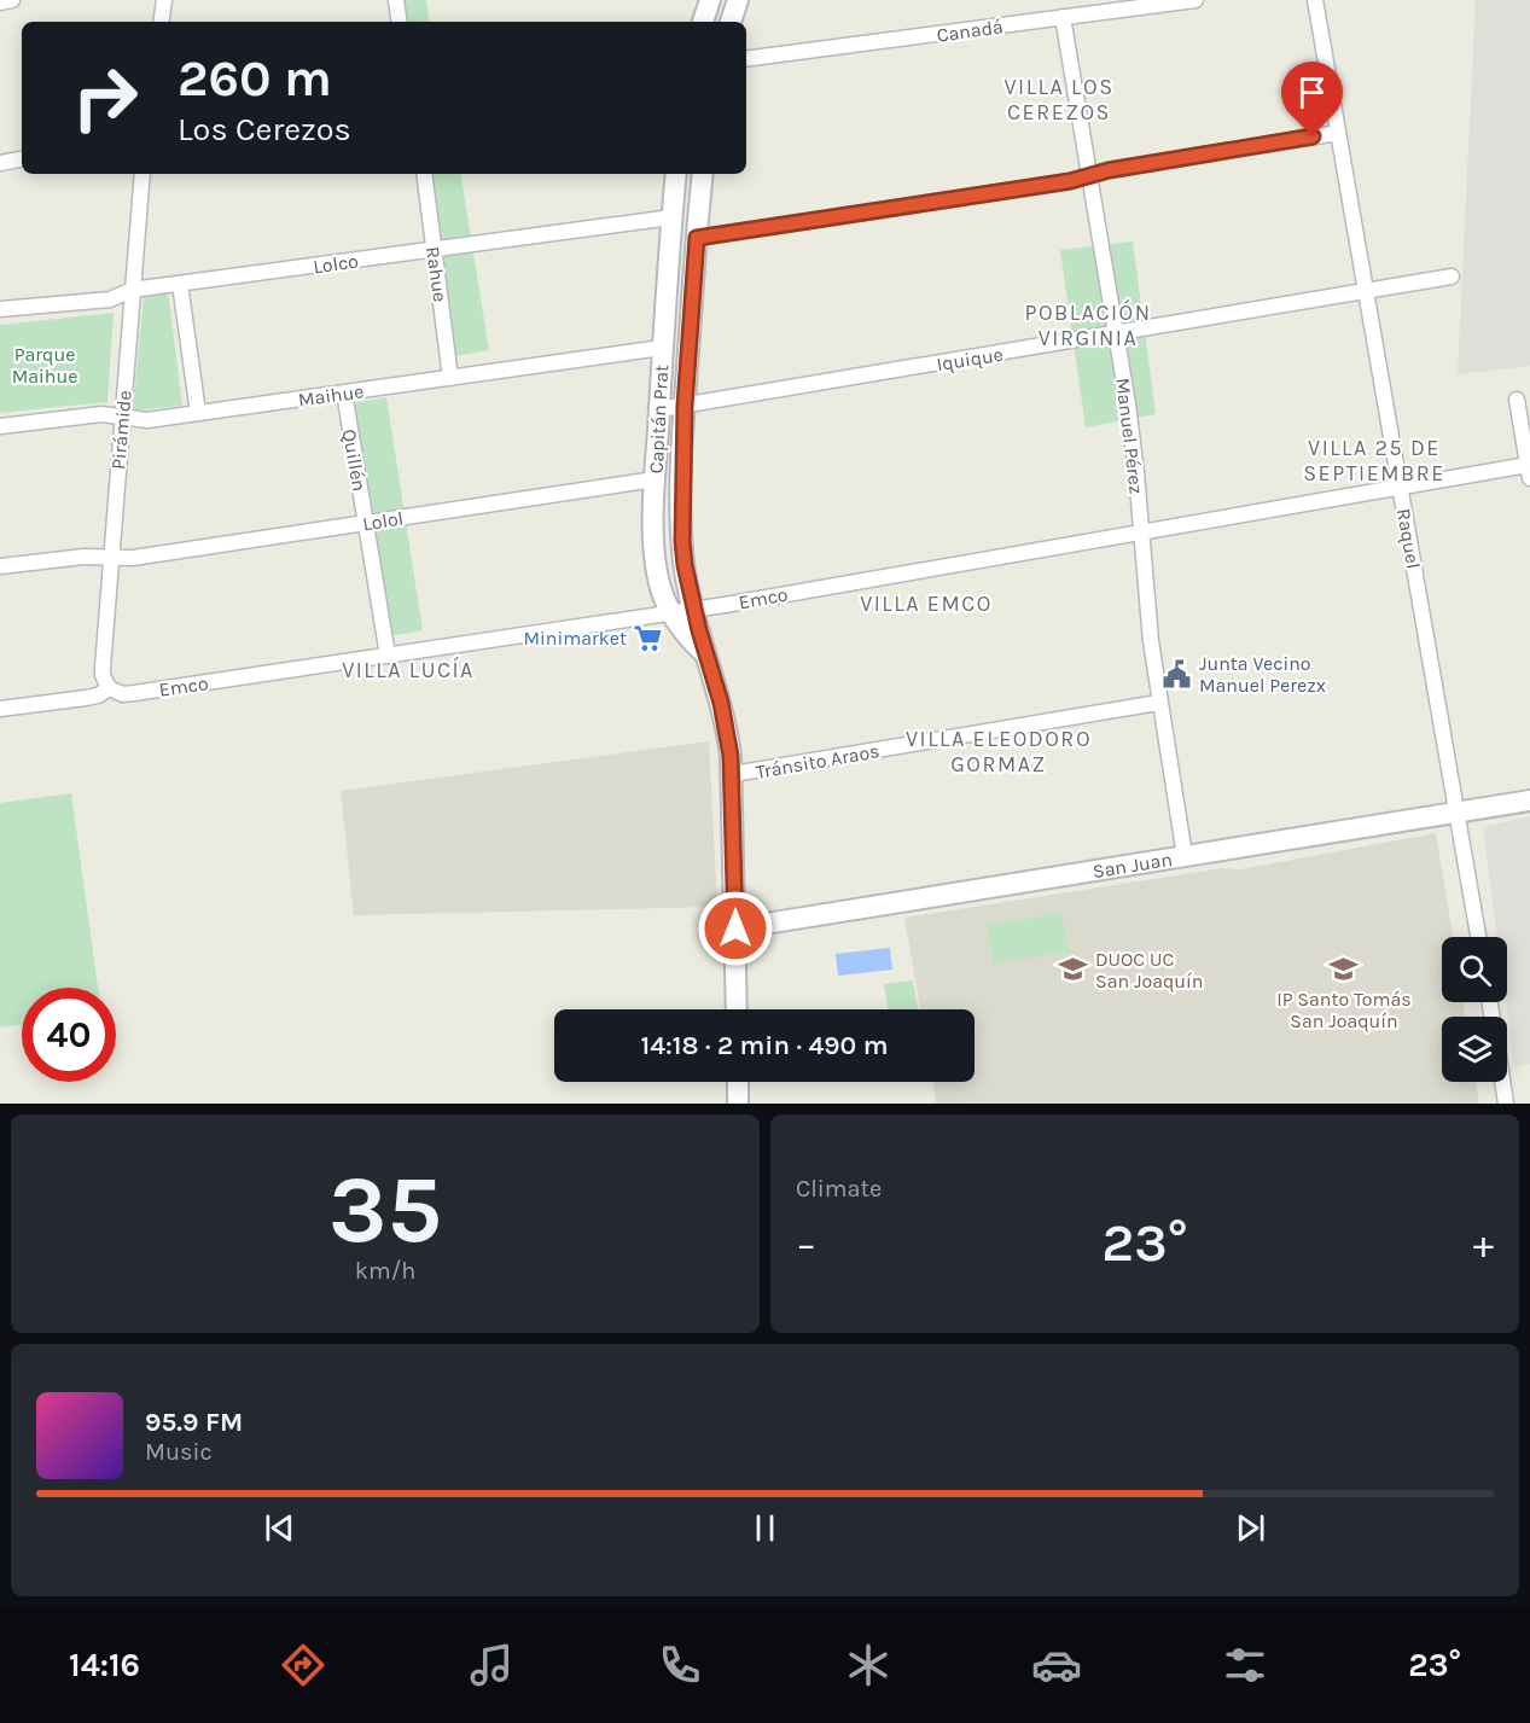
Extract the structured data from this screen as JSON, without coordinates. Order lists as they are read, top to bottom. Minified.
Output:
{"streets":{"street":["Canadá","Lolco","Rahue","Iquique","Maihue","Capitán Prat","Pirámide","Manuel Pérez","Quillén","Lolol","Raquel","Emco","Tránsito Araos","San Juan"]},"crossings":[["Canadá","Manuel Pérez"],["Lolco","Rahue"],["Lolco","Capitán Prat"],["Lolco","Pirámide"],["Rahue","Maihue"],["Iquique","Capitán Prat"],["Iquique","Manuel Pérez"],["Iquique","Raquel"],["Maihue","Capitán Prat"],["Maihue","Pirámide"],["Maihue","Quillén"],["Capitán Prat","Lolol"],["Capitán Prat","Emco"],["Capitán Prat","Tránsito Araos"],["Capitán Prat","San Juan"],["Pirámide","Lolol"],["Pirámide","Emco"],["Manuel Pérez","Emco"],["Manuel Pérez","Tránsito Araos"],["Manuel Pérez","San Juan"],["Quillén","Lolol"],["Quillén","Emco"],["Raquel","Emco"],["Raquel","San Juan"]],"districts":["VILLA LOS CEREZOS","POBLACIÓN VIRGINIA","VILLA 25 DE SEPTIEMBRE","VILLA EMCO","VILLA LUCÍA","VILLA ELEODORO GORMAZ"],"parks":["Parque Maihue"],"places":{"supermarket":["Minimarket"],"public building":["Junta Vecino Manuel Perezx"],"school or university":["IP Santo Tomás San Joaquín","DUOC UC San Joaquín"]},"page":{"turn":["260 m","Los Cerezos"],"limit":"40","trip":"14:18 · 2 min · 490 m","tile":[["35","km/h"],"Climate"],"heat":["−","23°","+"],"song":["95.9 FM","Music"],"tabs":["14:16","23°"]}}
